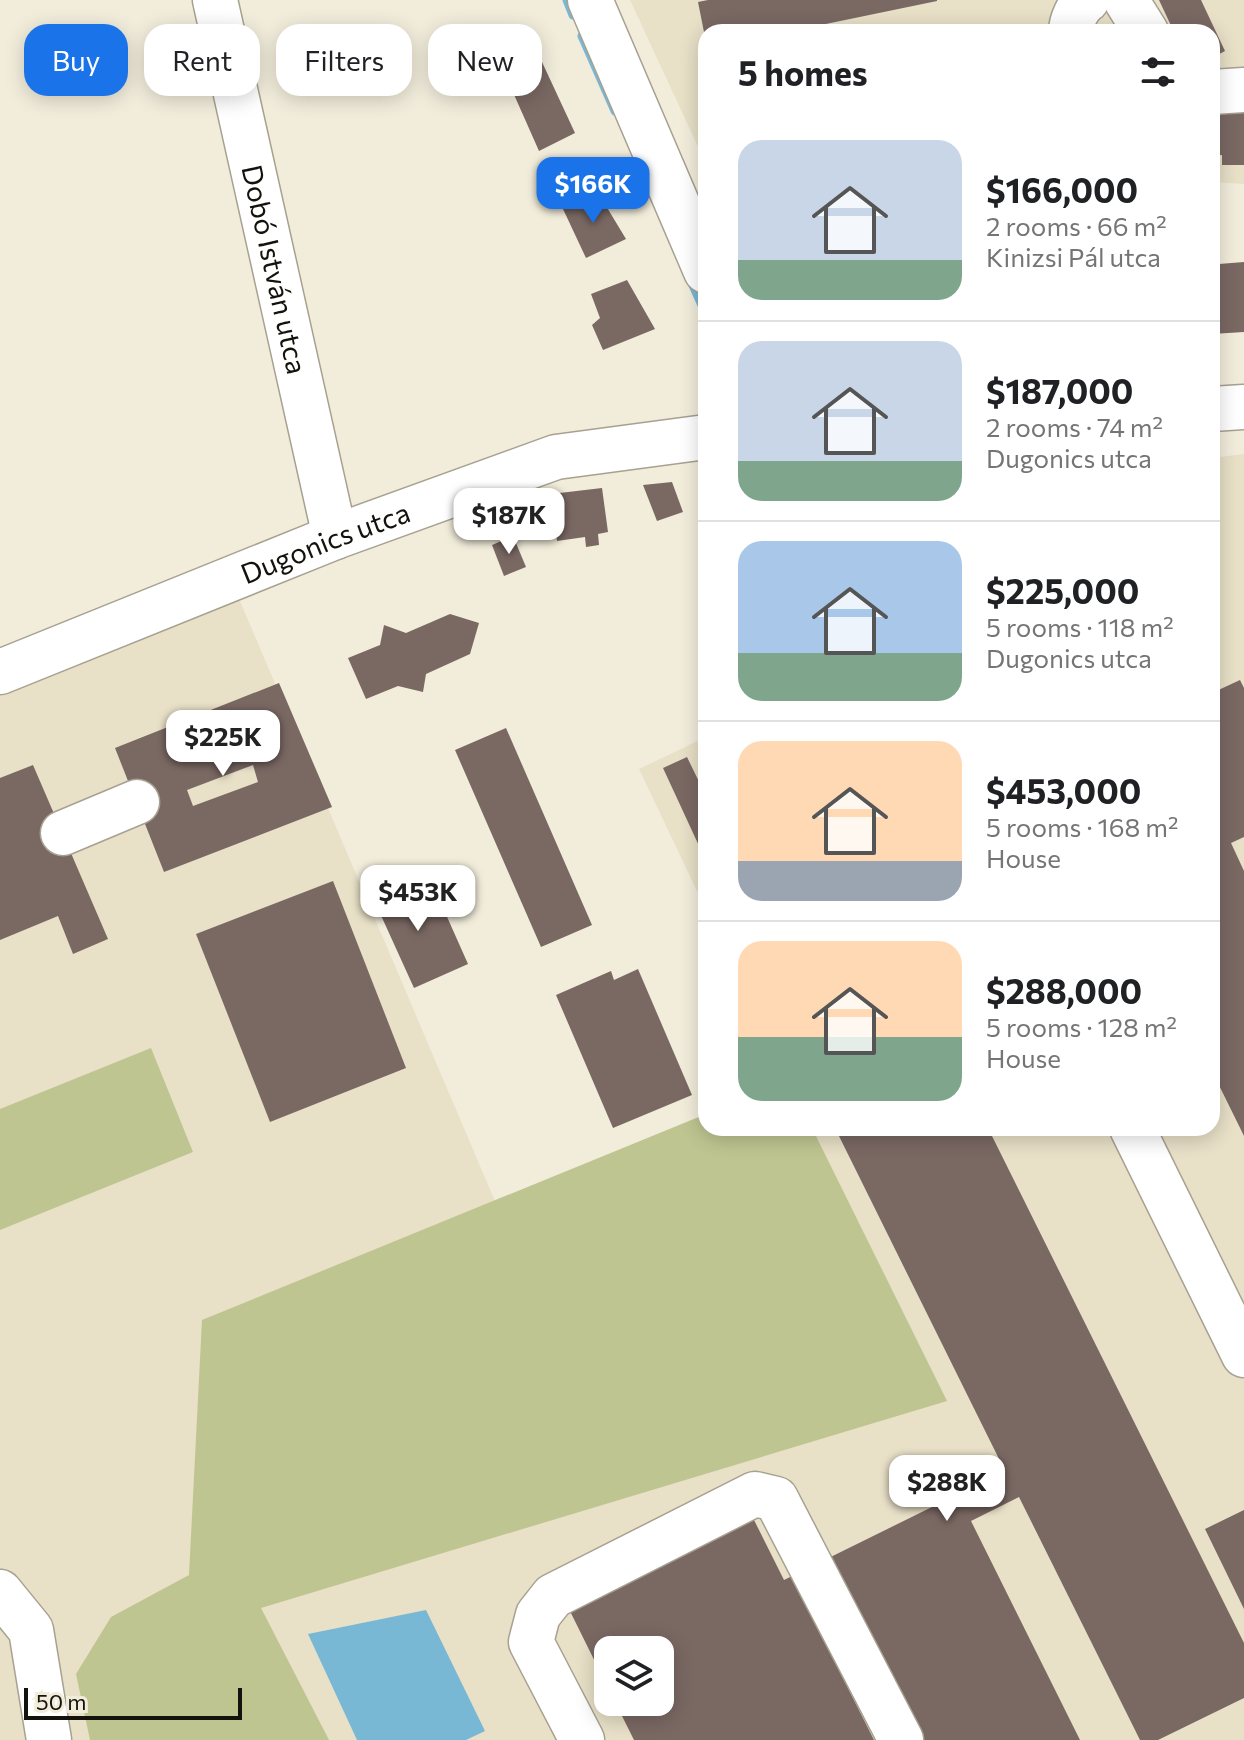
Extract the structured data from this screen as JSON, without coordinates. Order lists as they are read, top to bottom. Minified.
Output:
{"streets":{"street":["Dobó István utca","Dugonics utca"]},"crossings":[["Dobó István utca","Dugonics utca"]],"scale_bar":"50 m","page":{"chip":["Buy","Rent","Filters","New"],"heading":"5 homes","list":[{"name":"$166,000","note":"2 rooms · 66 m² · Kinizsi Pál utca"},{"name":"$187,000","note":"2 rooms · 74 m² · Dugonics utca"},{"name":"$225,000","note":"5 rooms · 118 m² · Dugonics utca"},{"name":"$453,000","note":"5 rooms · 168 m² · House"},{"name":"$288,000","note":"5 rooms · 128 m² · House"}],"price":["$166K","$187K","$225K","$453K","$288K"],"scale":"50 m"}}
